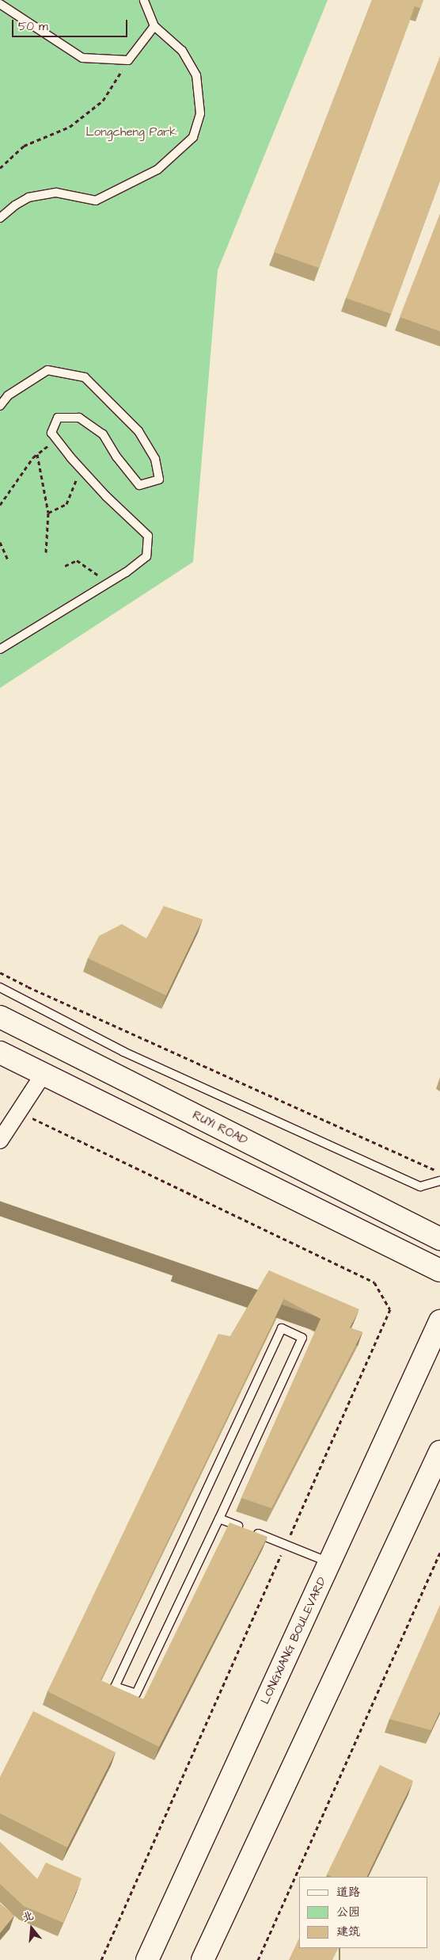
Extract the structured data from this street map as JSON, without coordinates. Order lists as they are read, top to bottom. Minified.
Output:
{"streets":{"main road":["RUYI ROAD","LONGXIANG BOULEVARD"]},"parks":["Longcheng Park"],"legend":["道路","公园","建筑"],"scale_bar":"50 m","north":"top"}
